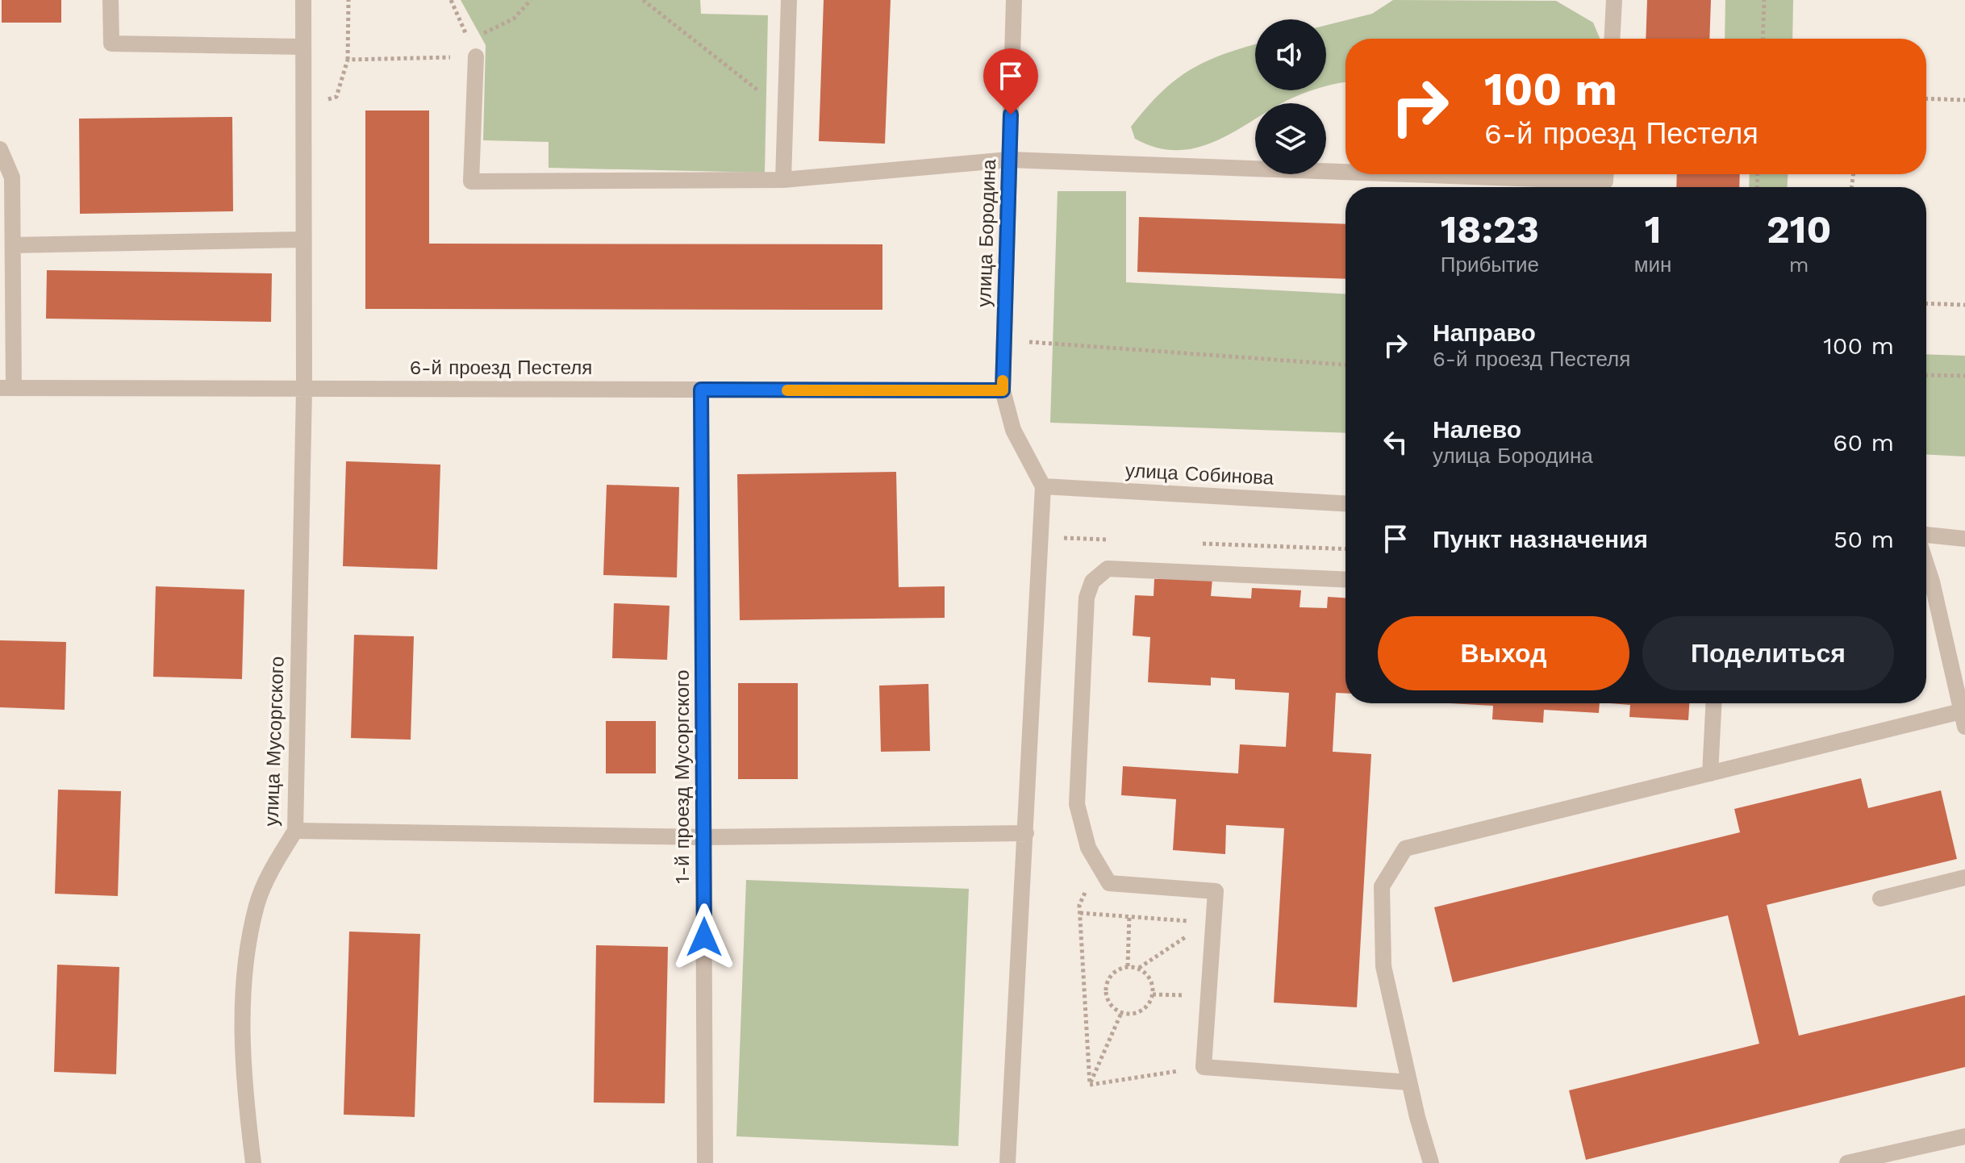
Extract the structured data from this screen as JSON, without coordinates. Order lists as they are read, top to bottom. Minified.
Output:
{"streets":{"street":["улица Бородина","6-й проезд Пестеля","улица Собинова","улица Мусоргского","1-й проезд Мусоргского"]},"crossings":[["улица Бородина","6-й проезд Пестеля"],["улица Бородина","улица Собинова"],["6-й проезд Пестеля","улица Мусоргского"],["6-й проезд Пестеля","1-й проезд Мусоргского"]],"page":{"turn":["100 m","6-й проезд Пестеля"],"eta":["18:23","Прибытие","1","мин","210","m"],"list":[{"name":"Направо","note":"6-й проезд Пестеля","value":"100 m"},{"name":"Налево","note":"улица Бородина","value":"60 m"},{"name":"Пункт назначения","value":"50 m"}],"buttons":["Выход","Поделиться"]}}
